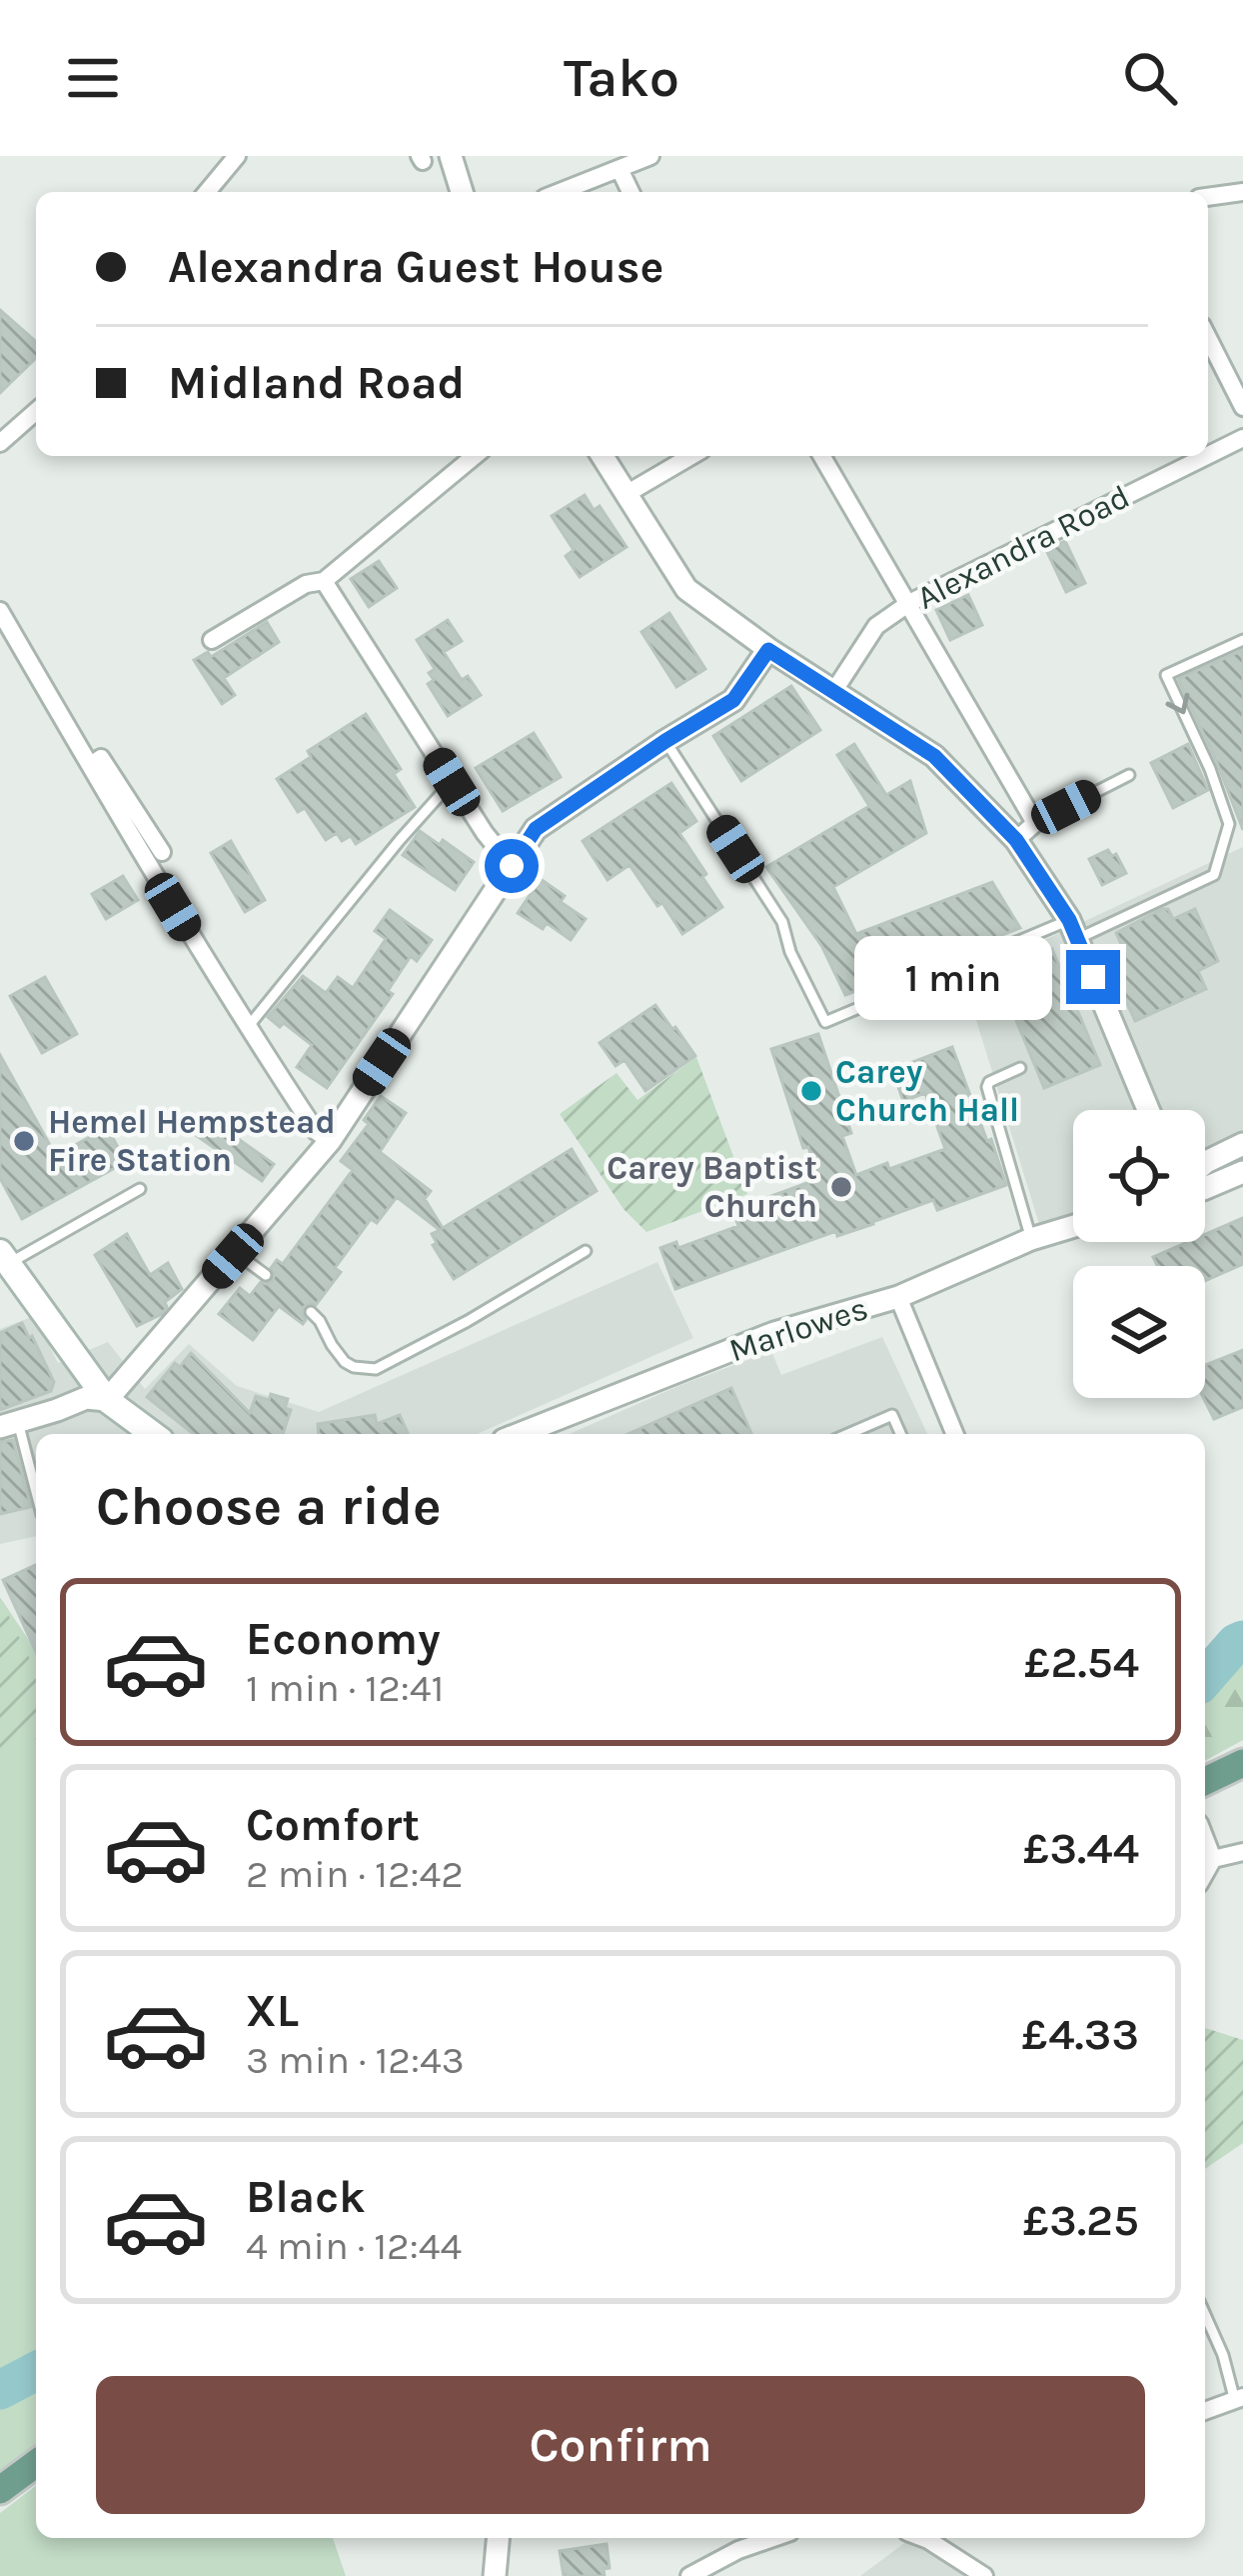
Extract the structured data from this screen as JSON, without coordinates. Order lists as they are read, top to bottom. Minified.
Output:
{"streets":{"street":["Alexandra Road","Marlowes"]},"places":["Carey Church Hall","Hemel Hempstead Fire Station","Carey Baptist Church"],"page":{"header":"Tako","banner":["Alexandra Guest House","Midland Road"],"bubble":"1 min","heading":"Choose a ride","list":[{"name":"Economy","note":"1 min · 12:41","value":"£2.54"},{"name":"Comfort","note":"2 min · 12:42","value":"£3.44"},{"name":"XL","note":"3 min · 12:43","value":"£4.33"},{"name":"Black","note":"4 min · 12:44","value":"£3.25"}],"buttons":"Confirm"}}
